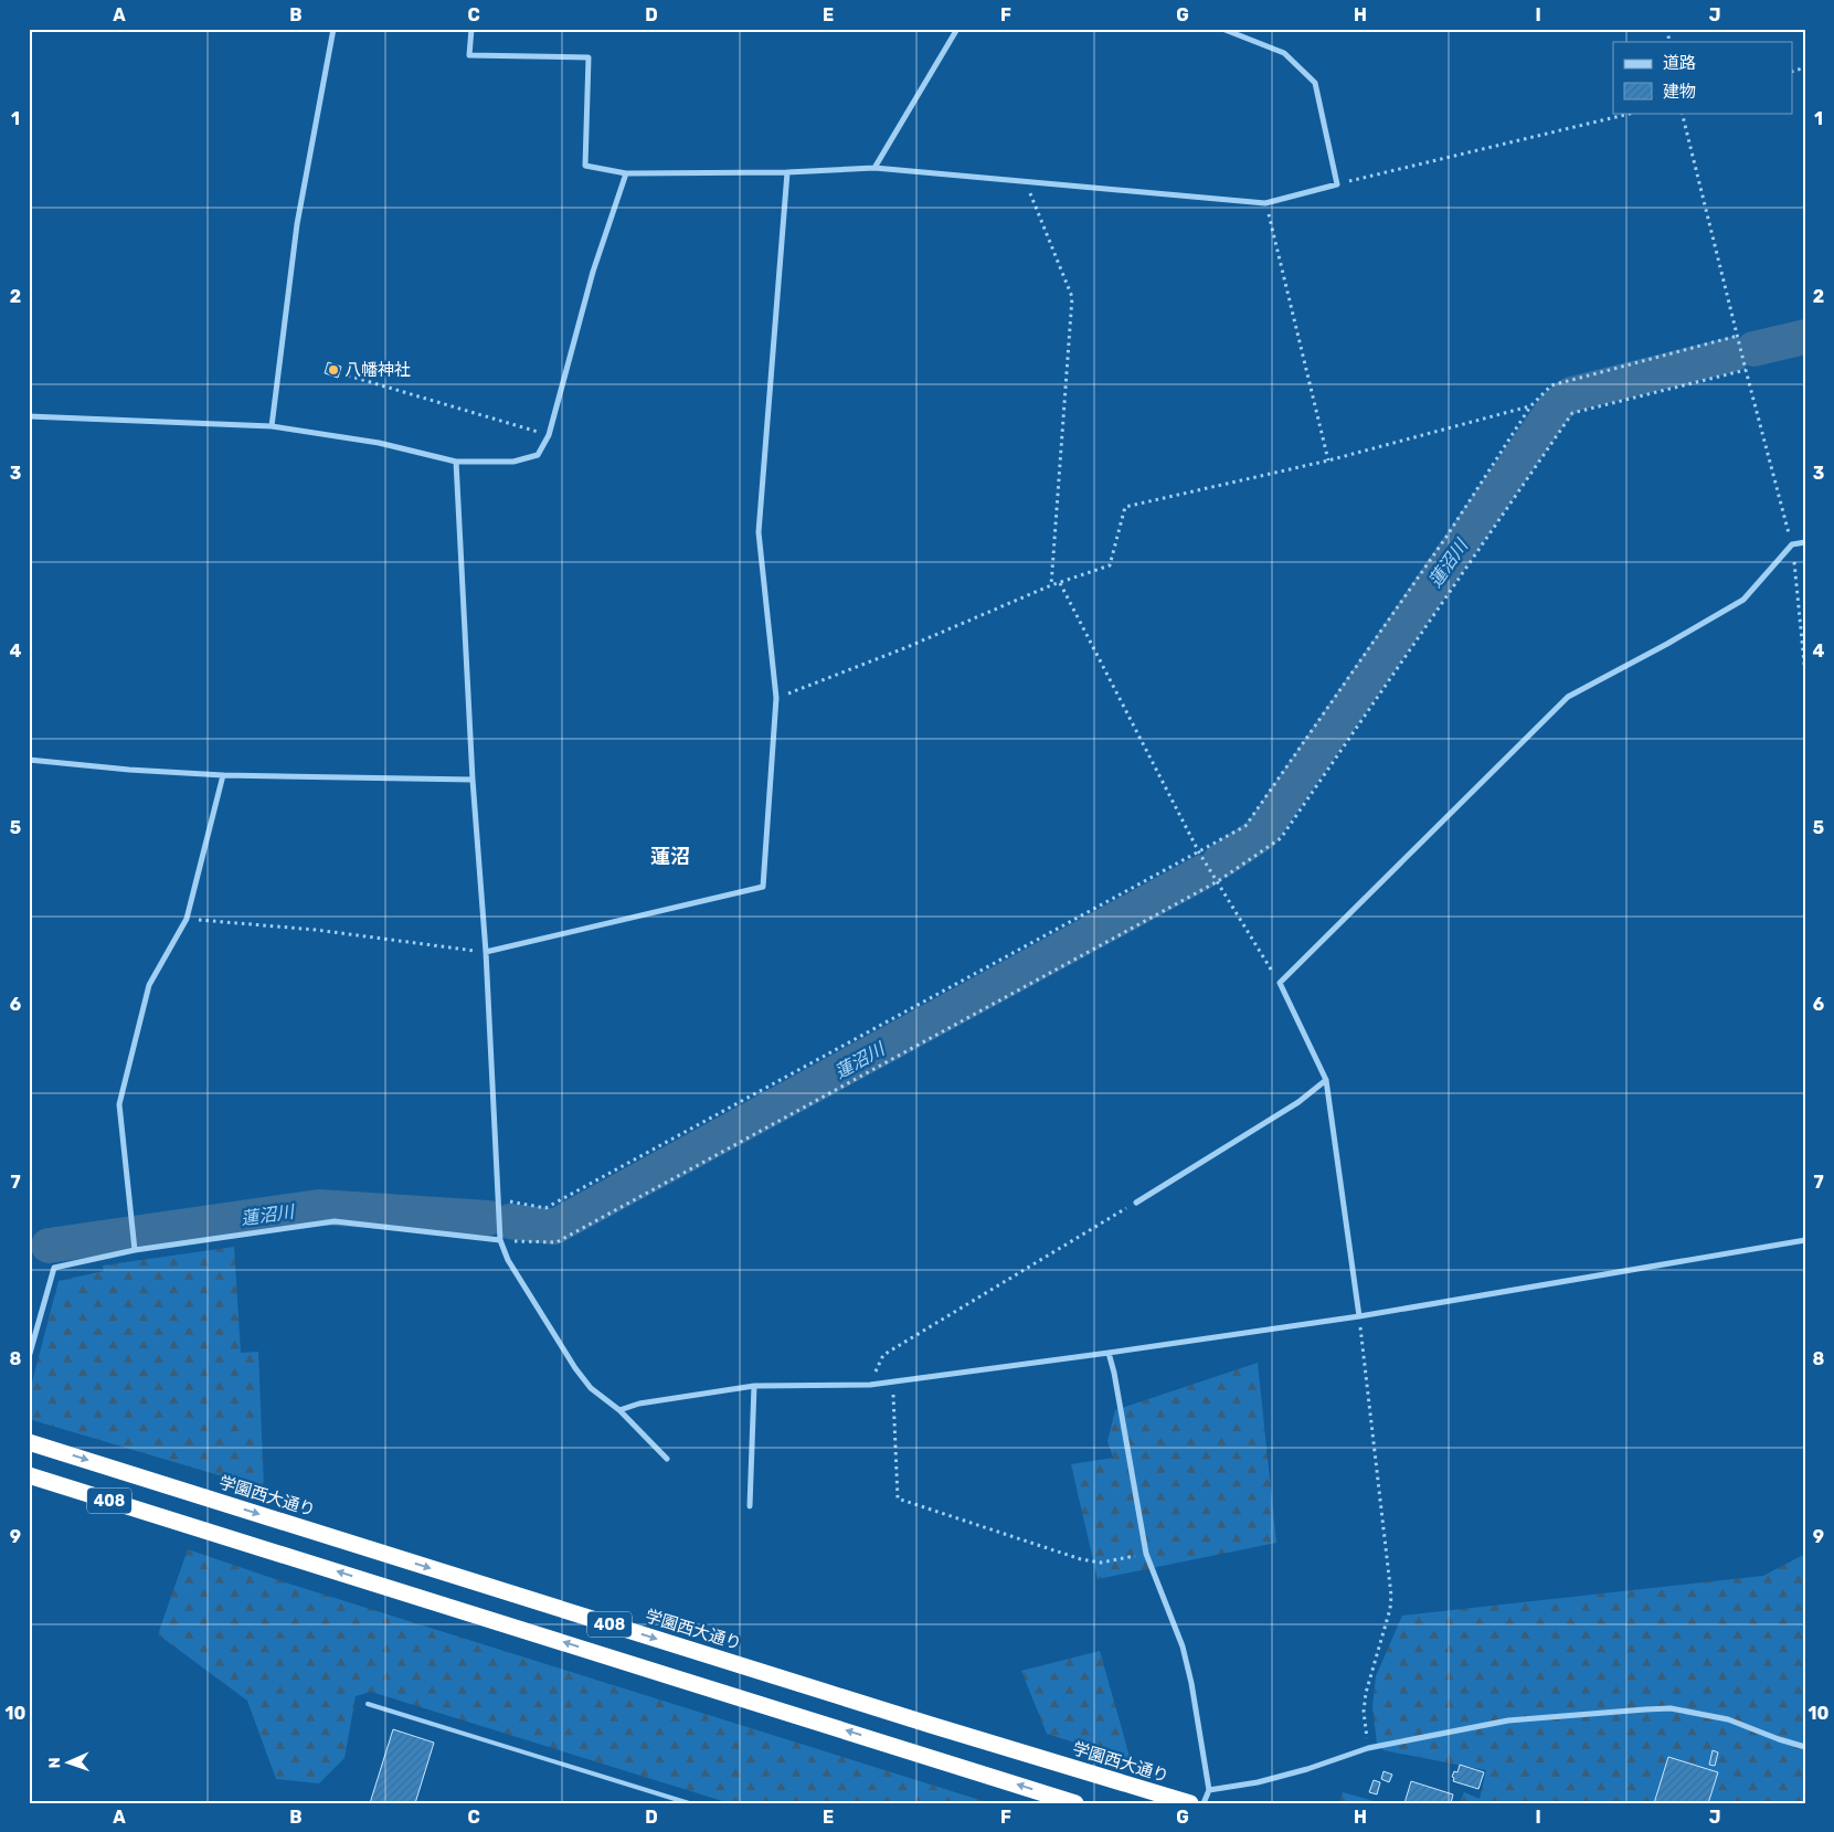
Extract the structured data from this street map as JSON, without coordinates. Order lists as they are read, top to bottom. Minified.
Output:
{"streets":{"highway":["学園西大通り","408"]},"districts":["蓮沼"],"water":["蓮沼川"],"places":["八幡神社"],"legend":["道路","建物"],"north":"left","grid":{"columns":["A","B","C","D","E","F","G","H","I","J"],"rows":["1","2","3","4","5","6","7","8","9","10"]}}
